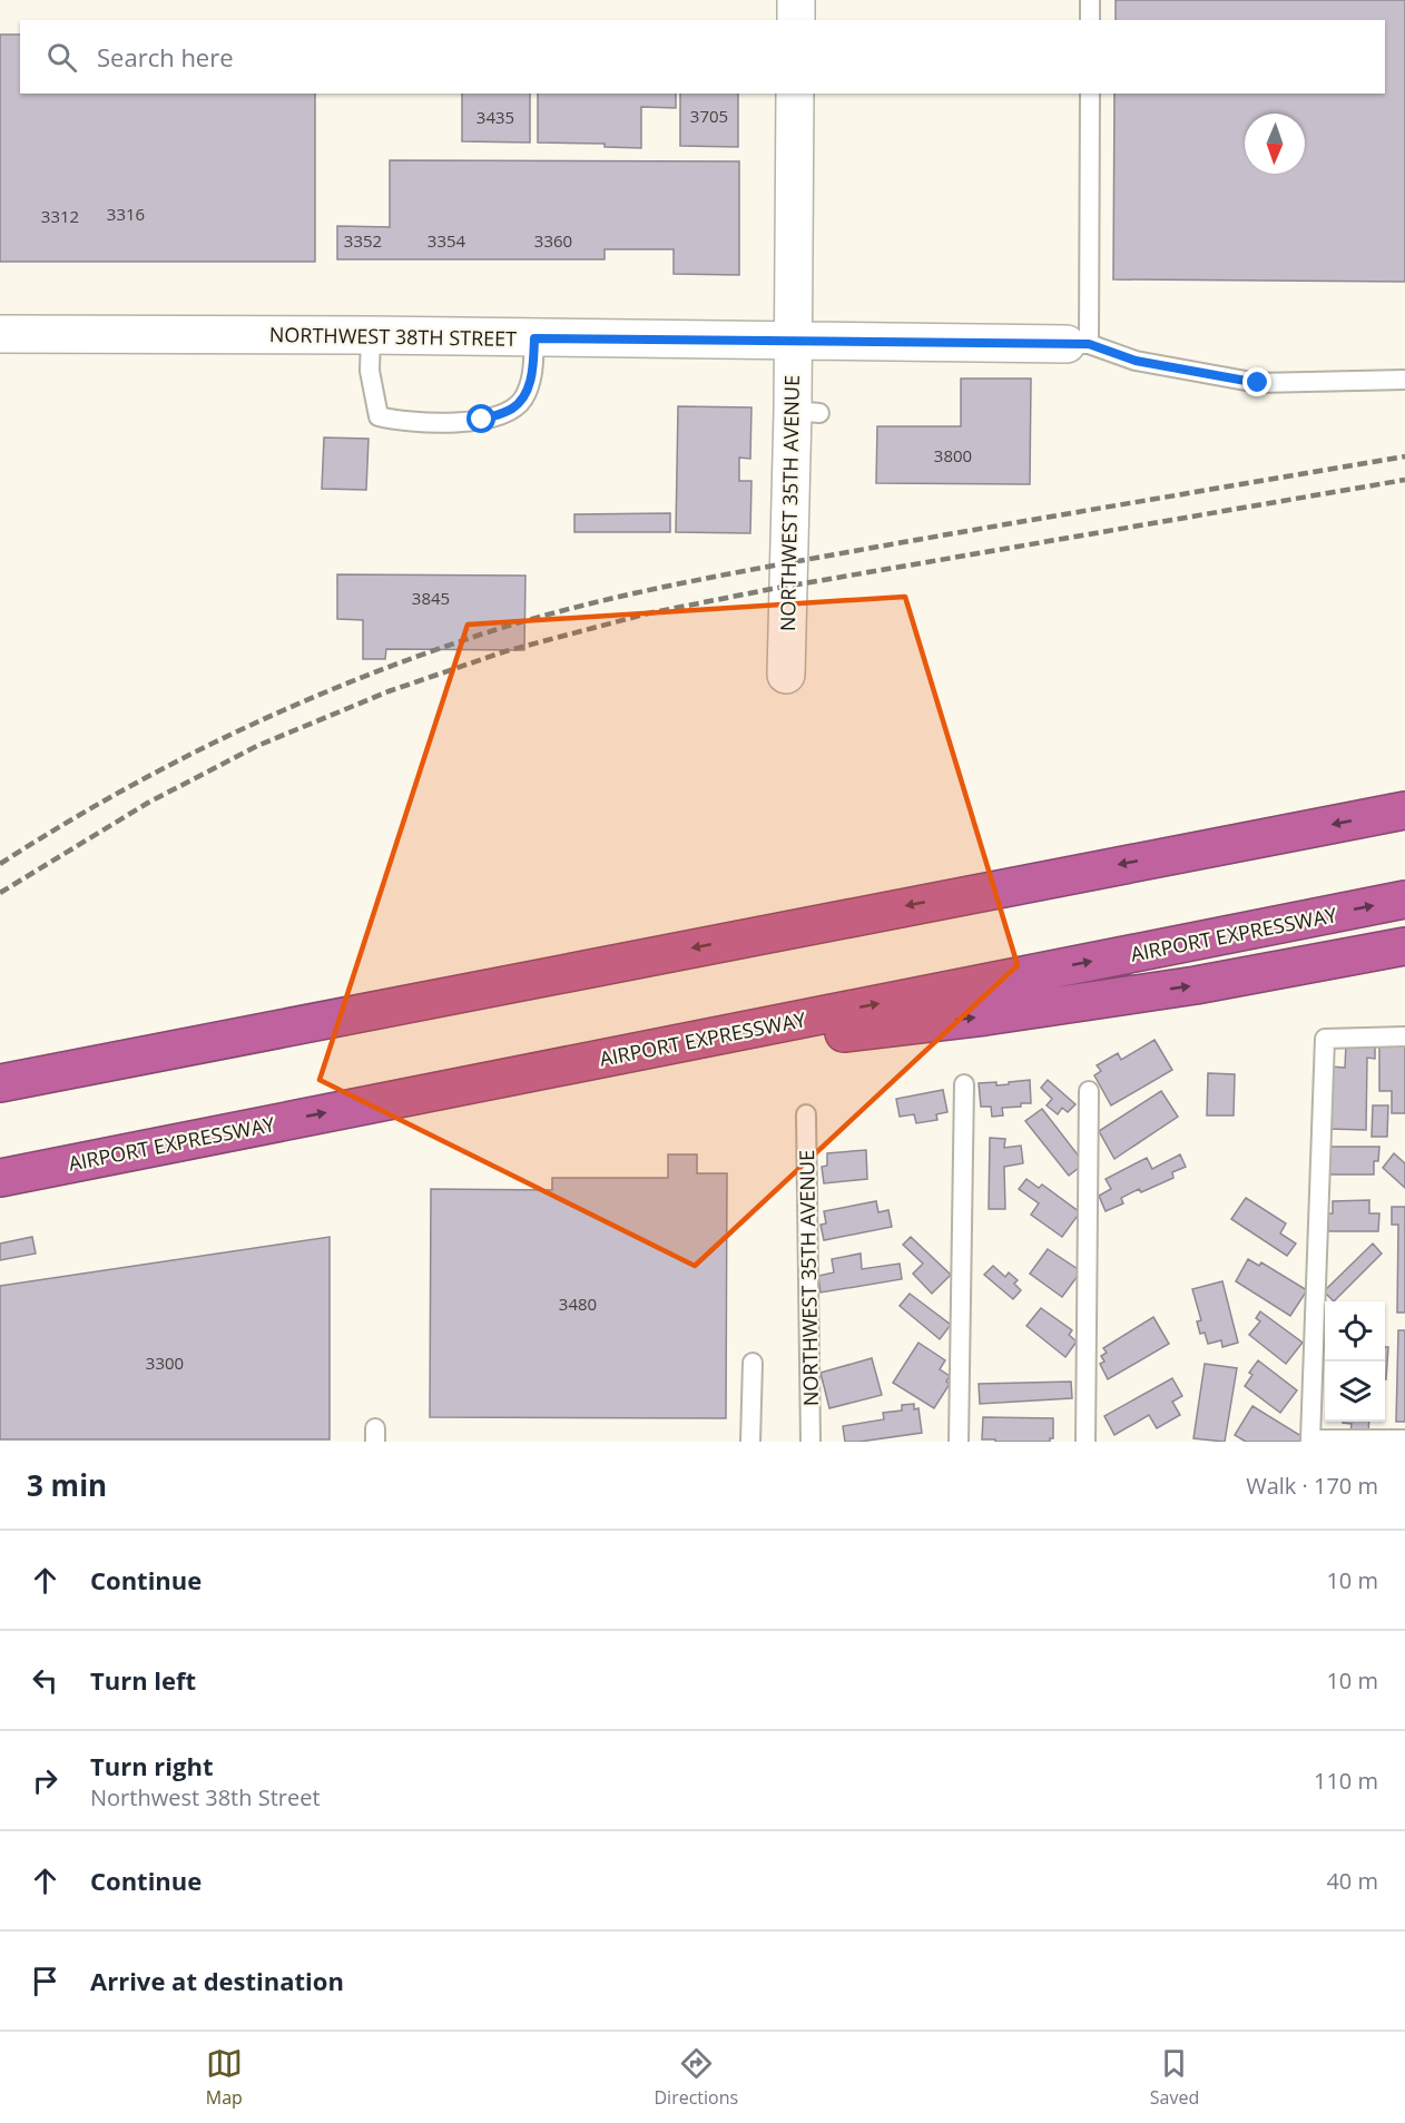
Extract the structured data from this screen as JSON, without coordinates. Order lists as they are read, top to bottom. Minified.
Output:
{"streets":{"highway":["AIRPORT EXPRESSWAY"],"street":["NORTHWEST 38TH STREET","NORTHWEST 35TH AVENUE"]},"crossings":[["NORTHWEST 38TH STREET","NORTHWEST 35TH AVENUE"]],"house_numbers":["3705","3435","3316","3312","3352","3354","3360","3800","3845","3480","3300"],"north":"bottom","page":{"search":"Search here","heading":["3 min","Walk · 170 m"],"list":[["Continue","10 m"],["Turn left","10 m"],["Turn right","Northwest 38th Street","110 m"],["Continue","40 m"],"Arrive at destination"],"nav":["Map","Directions","Saved"]}}
